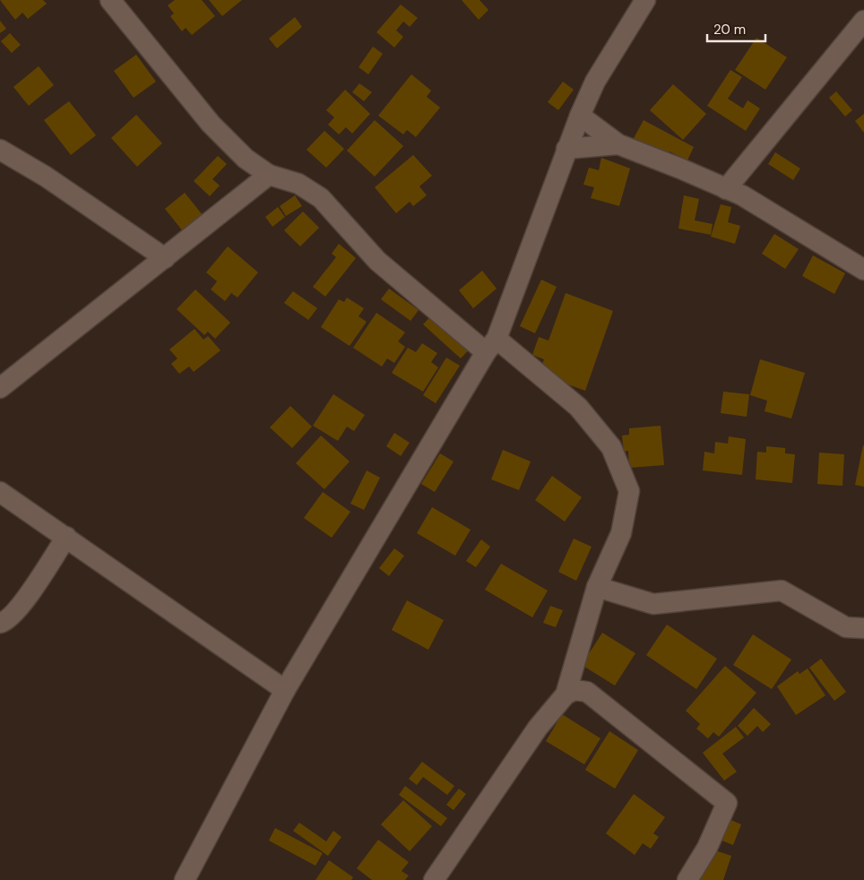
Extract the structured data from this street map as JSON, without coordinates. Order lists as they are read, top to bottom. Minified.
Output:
{"scale_bar":"20 m"}
